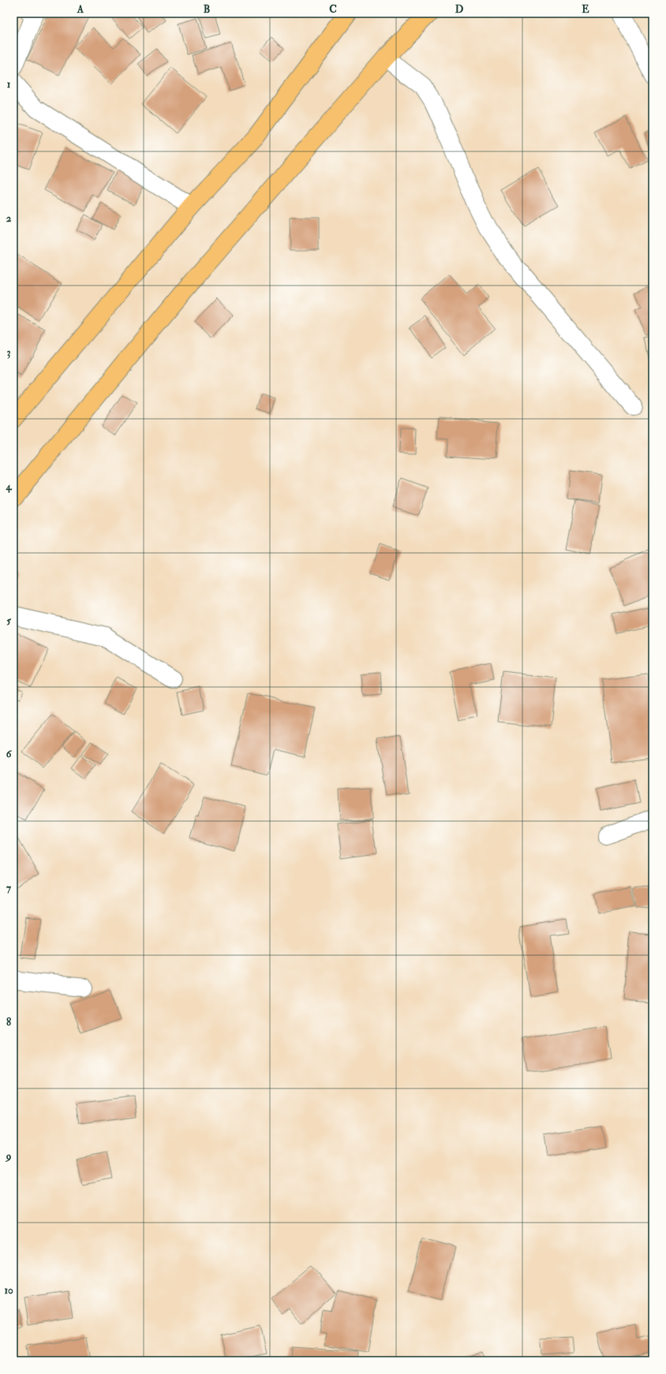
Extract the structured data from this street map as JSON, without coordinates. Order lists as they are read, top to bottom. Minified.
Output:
{"grid":{"columns":["A","B","C","D","E"],"rows":["1","2","3","4","5","6","7","8","9","10"]}}
